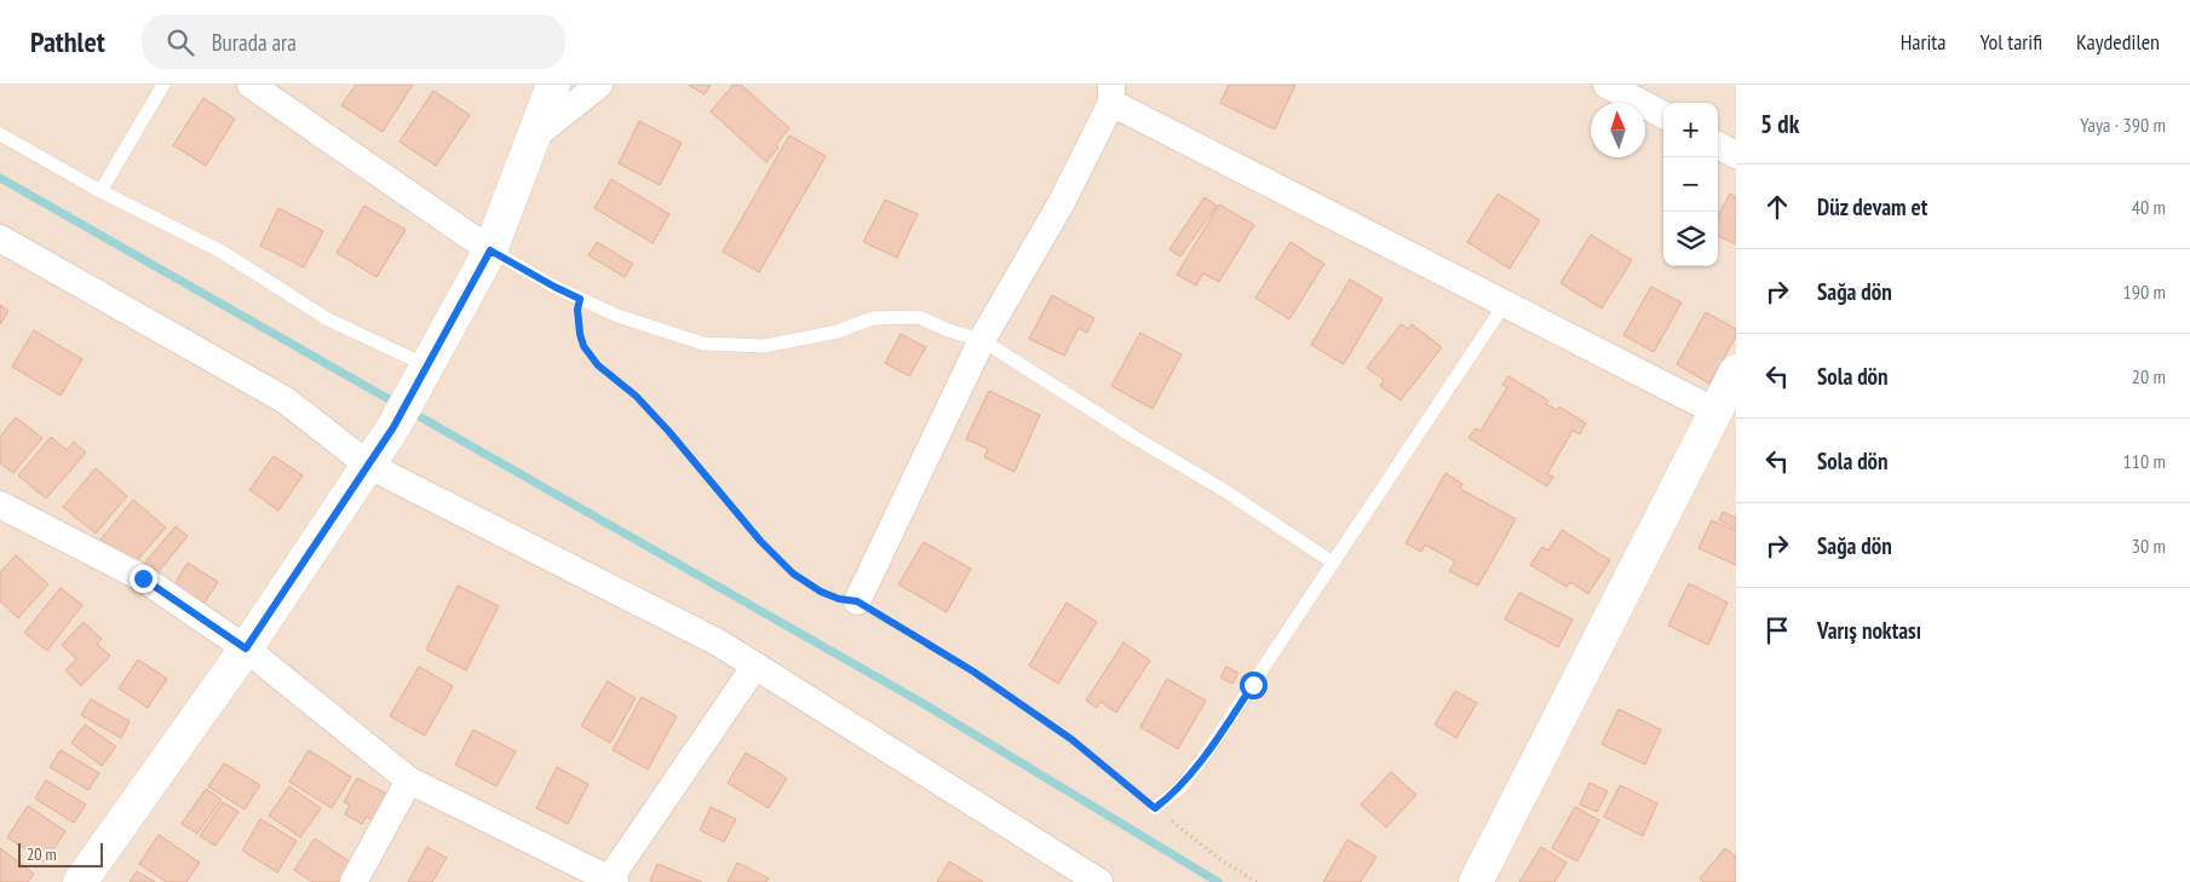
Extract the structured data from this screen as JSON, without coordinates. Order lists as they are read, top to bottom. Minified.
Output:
{"scale_bar":"20 m","north":"top","page":{"header":"Pathlet","search":"Burada ara","nav":["Harita","Yol tarifi","Kaydedilen"],"heading":["5 dk","Yaya · 390 m"],"map_buttons":["+","−"],"list":[["Düz devam et","40 m"],["Sağa dön","190 m"],["Sola dön","20 m"],["Sola dön","110 m"],["Sağa dön","30 m"],"Varış noktası"],"scale":"20 m"}}
